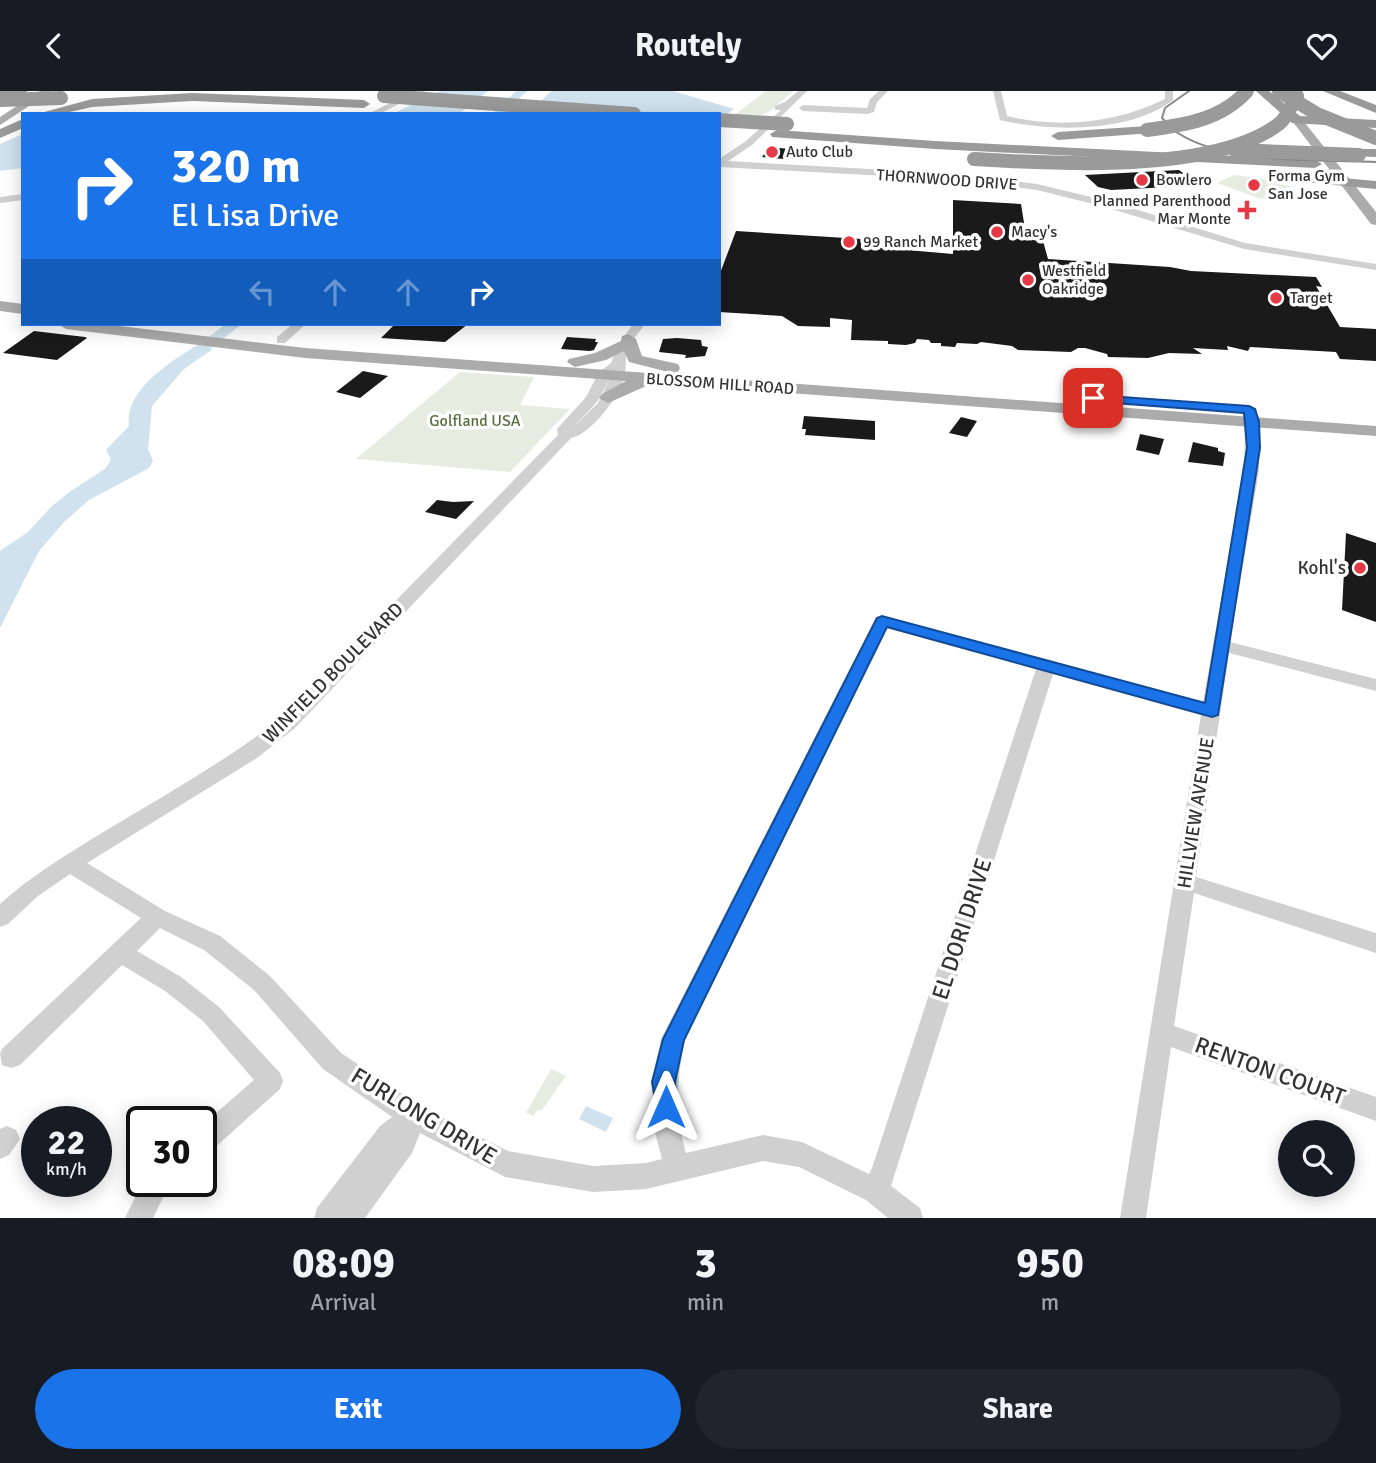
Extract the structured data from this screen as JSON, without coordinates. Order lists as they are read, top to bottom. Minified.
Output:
{"streets":{"main road":["BLOSSOM HILL ROAD"],"street":["THORNWOOD DRIVE","WINFIELD BOULEVARD","HILLVIEW AVENUE","EL DORI DRIVE","RENTON COURT","FURLONG DRIVE"]},"crossings":[["BLOSSOM HILL ROAD","WINFIELD BOULEVARD"],["BLOSSOM HILL ROAD","HILLVIEW AVENUE"],["WINFIELD BOULEVARD","FURLONG DRIVE"],["HILLVIEW AVENUE","RENTON COURT"],["EL DORI DRIVE","FURLONG DRIVE"]],"parks":["Golfland USA"],"places":{"other":["Auto Club","Bowlero","Forma Gym San Jose","Macy's","99 Ranch Market","Westfield Oakridge","Target","Kohl's"],"health":["Planned Parenthood Mar Monte"]},"page":{"header":"Routely","turn":["320 m","El Lisa Drive"],"speed":"22 km/h","limit":"30","eta":["08:09","Arrival","3","min","950","m"],"buttons":["Exit","Share"]}}
